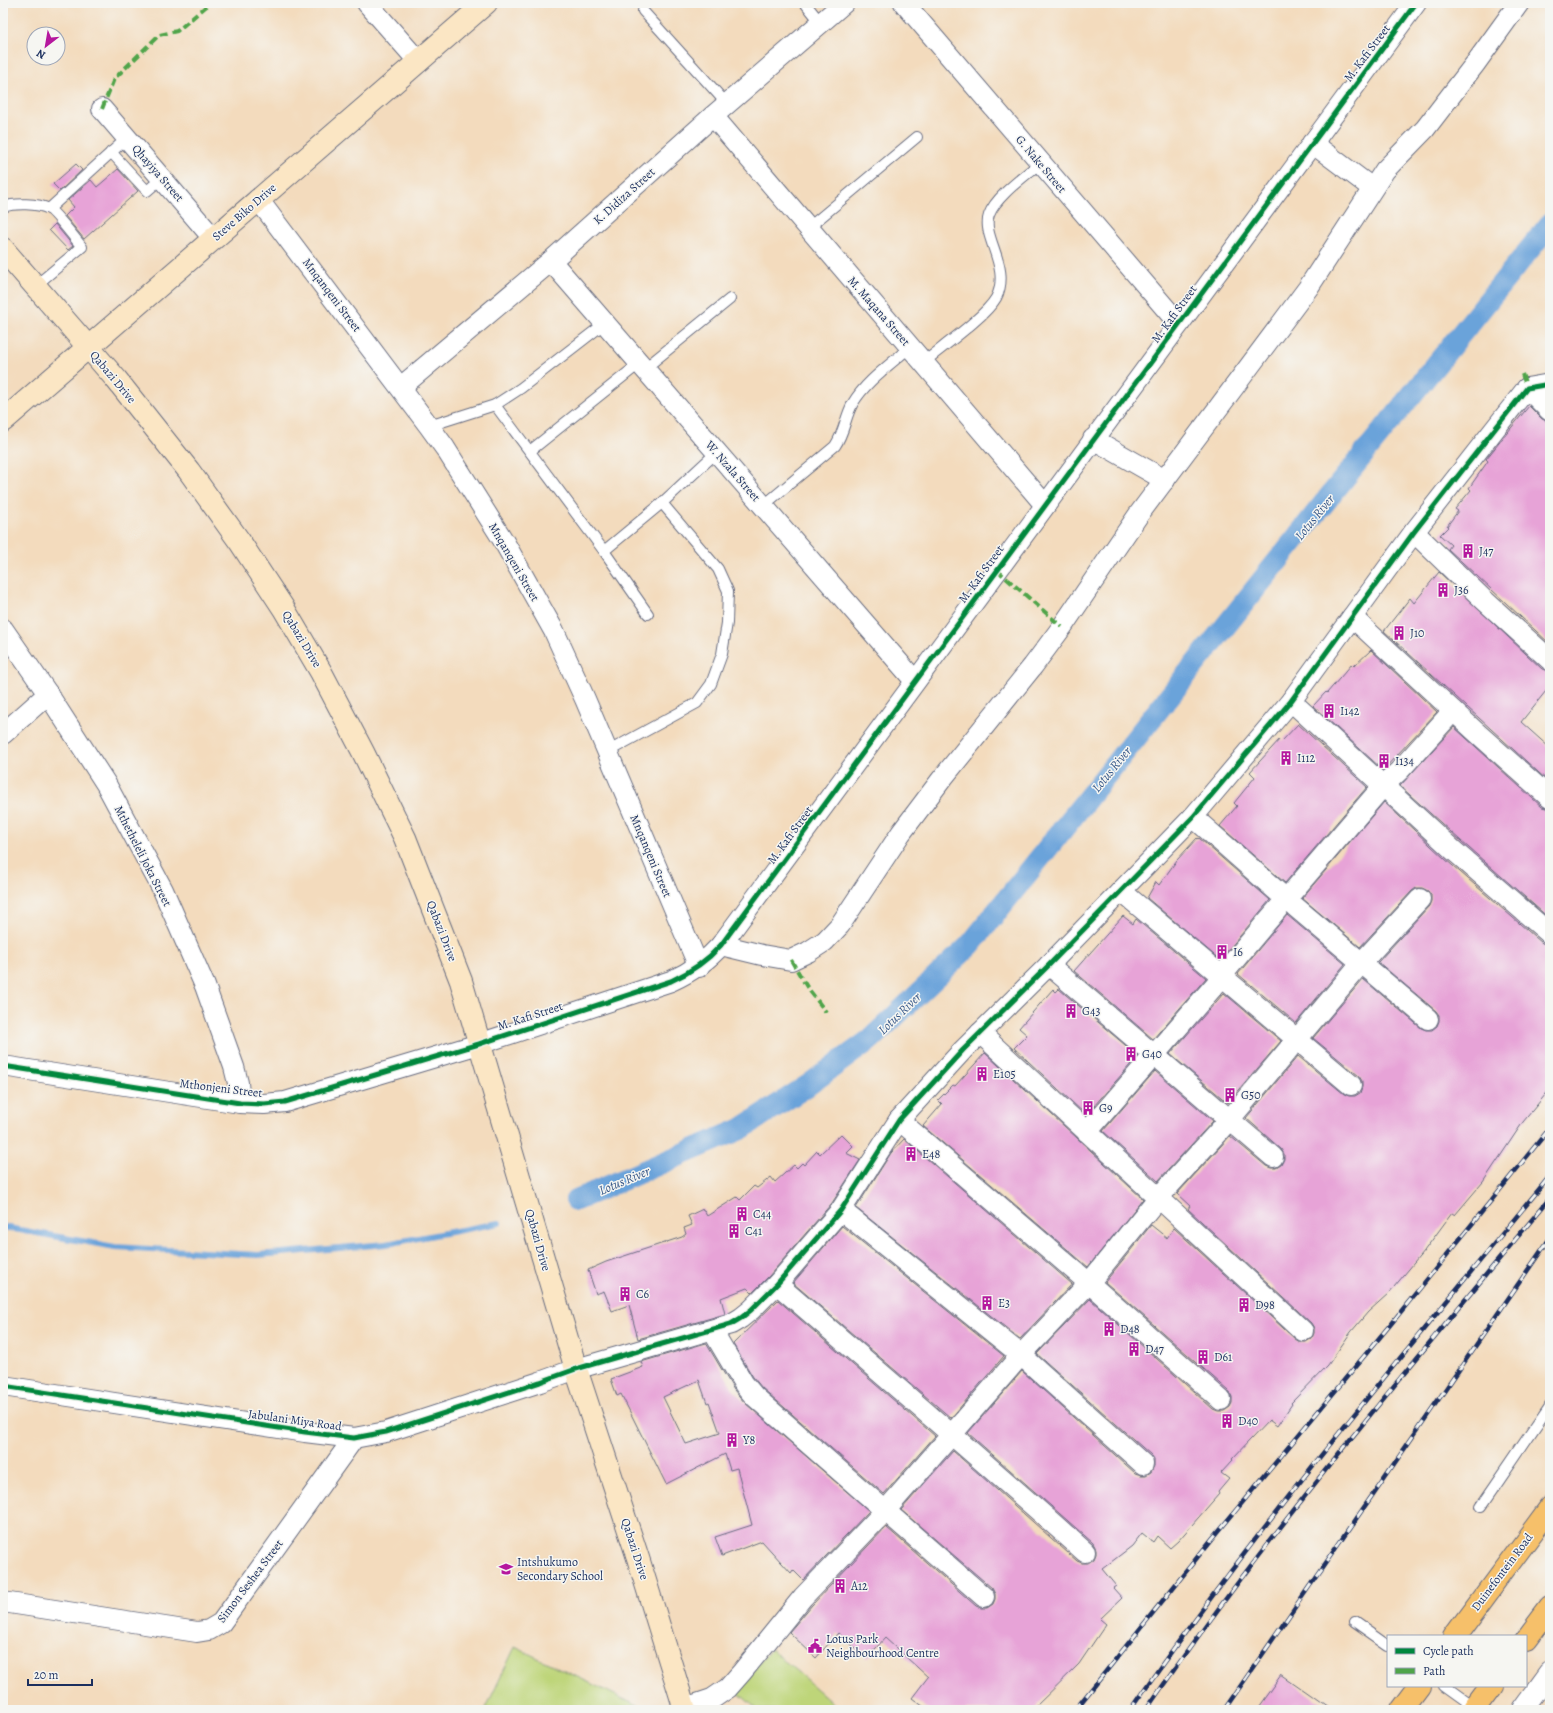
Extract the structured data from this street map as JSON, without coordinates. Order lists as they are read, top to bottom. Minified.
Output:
{"streets":{"main road":["Duinefontein Road"],"street":["M. Kafi Street","G. Nake Street","Qhayiya Street","K. Didiza Street","Steve Biko Drive","Mnqanqeni Street","M. Maqana Street","Qabazi Drive","W. Nzala Street","Mthetheleli Joka Street","Mthonjeni Street","Jabulani Miya Road","Simon Seshea Street"]},"crossings":[["M. Kafi Street","G. Nake Street"],["M. Kafi Street","Mnqanqeni Street"],["M. Kafi Street","M. Maqana Street"],["M. Kafi Street","Qabazi Drive"],["M. Kafi Street","W. Nzala Street"],["M. Kafi Street","Mthonjeni Street"],["Qhayiya Street","Steve Biko Drive"],["K. Didiza Street","Mnqanqeni Street"],["K. Didiza Street","M. Maqana Street"],["K. Didiza Street","W. Nzala Street"],["Steve Biko Drive","Mnqanqeni Street"],["Steve Biko Drive","Qabazi Drive"],["Qabazi Drive","Mthonjeni Street"],["Qabazi Drive","Jabulani Miya Road"],["Mthetheleli Joka Street","Mthonjeni Street"],["Jabulani Miya Road","Simon Seshea Street"]],"water":["Lotus River"],"places":{"building":["J47","J36","J10","I142","I112","I134","I6","G43","G40","E105","G50","G9","E48","C44","C41","C6","E3","D98","D48","D47","D61","D40","Y8","A12"],"school or university":["Intshukumo Secondary School"],"public building":["Lotus Park Neighbourhood Centre"]},"legend":["Cycle path","Path"],"scale_bar":"20 m","north":"bottom left"}
